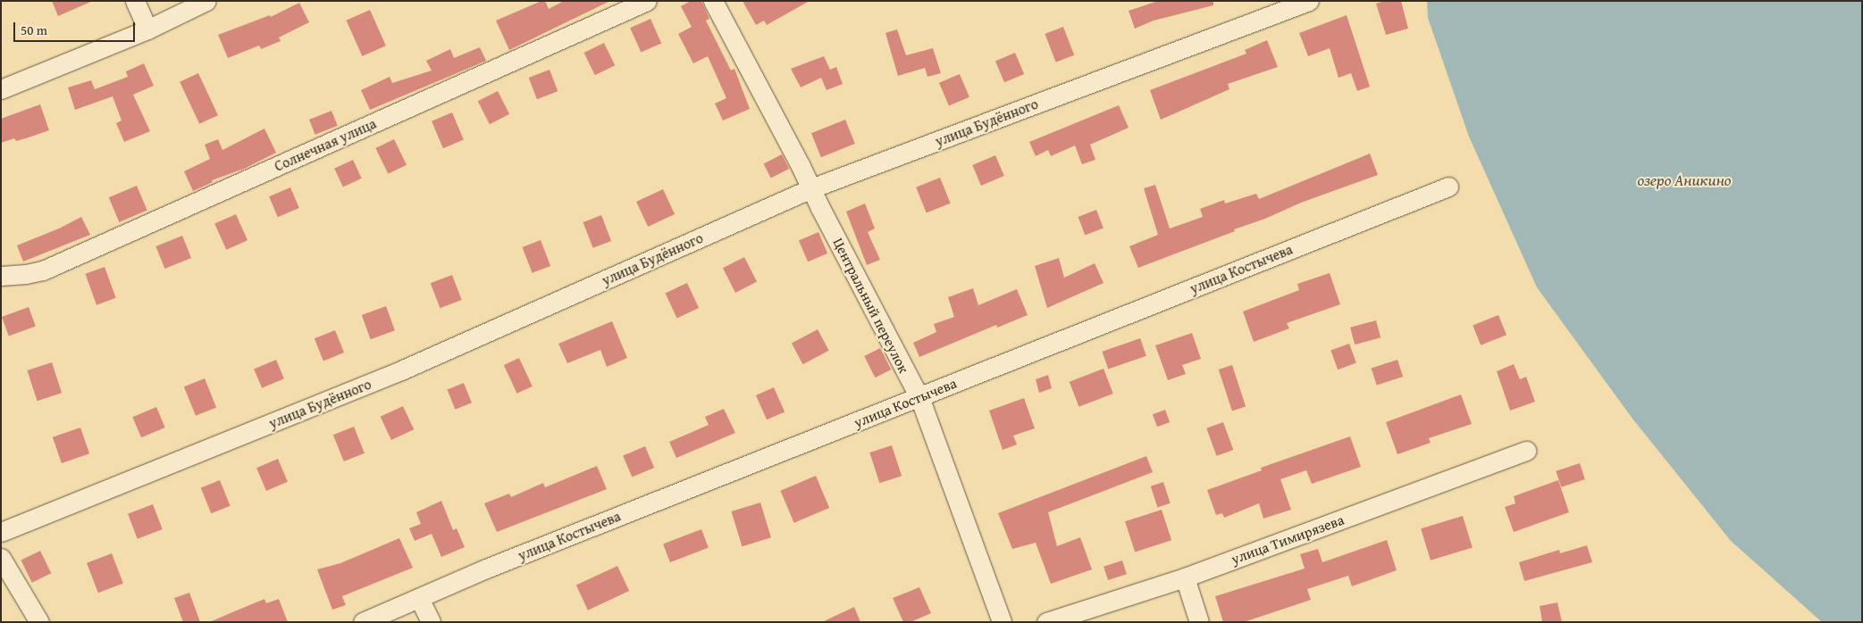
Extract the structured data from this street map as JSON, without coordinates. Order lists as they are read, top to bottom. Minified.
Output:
{"streets":{"street":["улица Будённого","Солнечная улица","улица Костычева","Центральный переулок","улица Тимирязева"]},"crossings":[["улица Будённого","Центральный переулок"],["улица Костычева","Центральный переулок"]],"water":["озеро Аникино"],"scale_bar":"50 m"}
